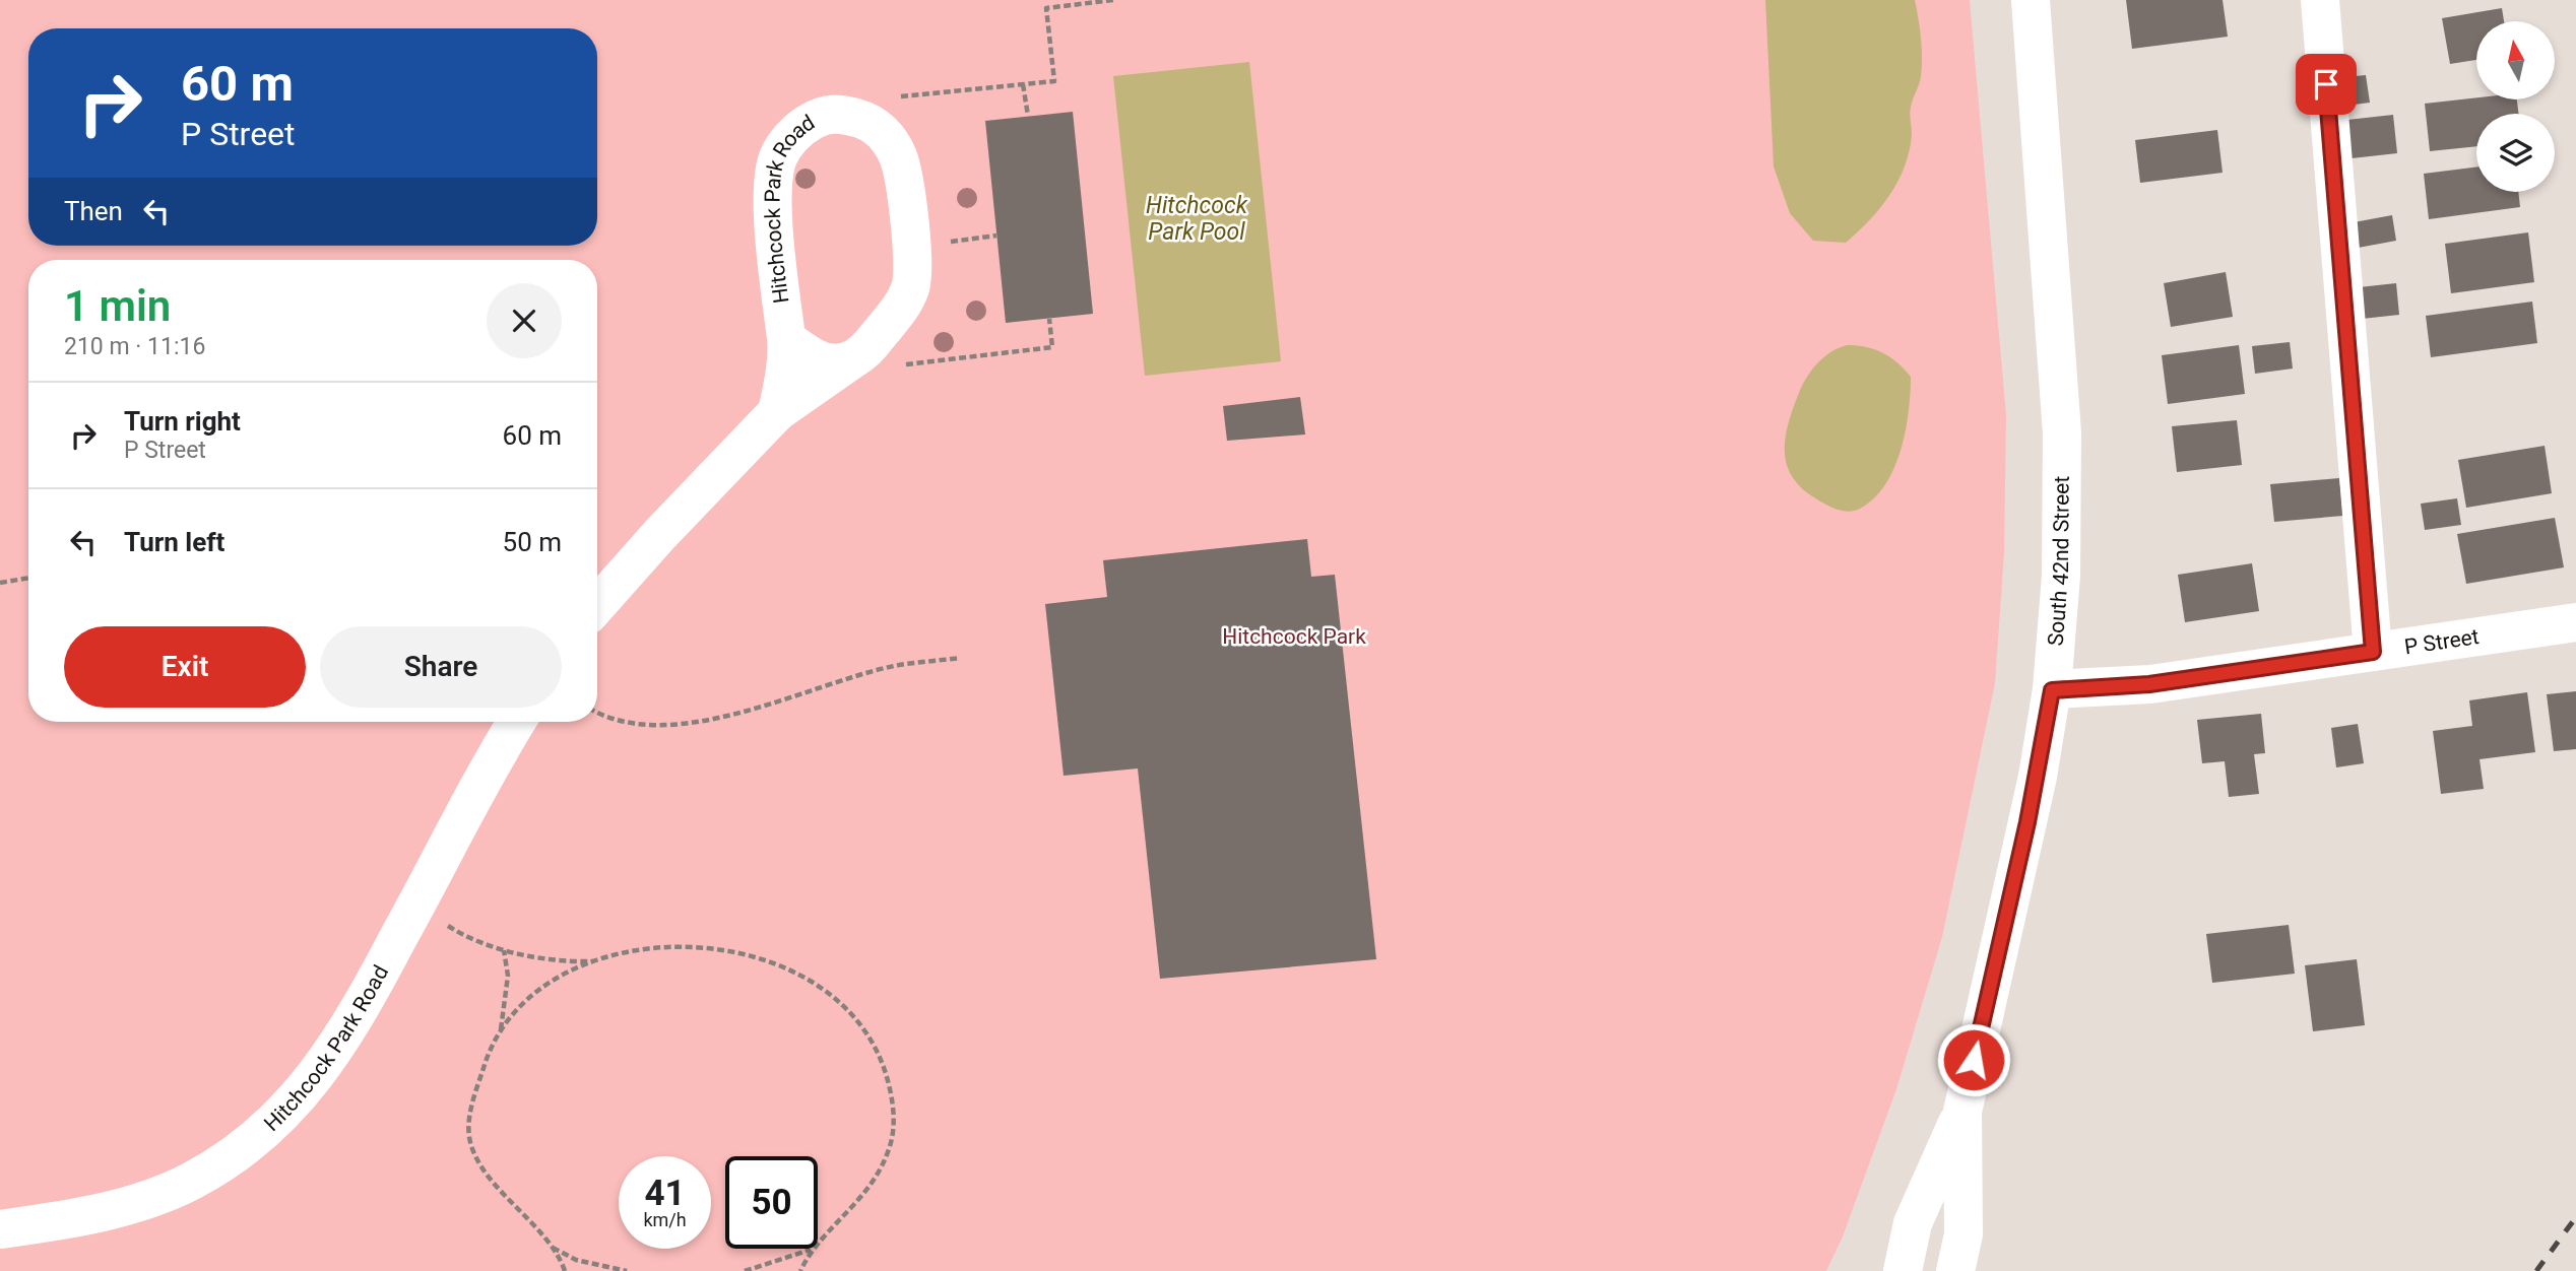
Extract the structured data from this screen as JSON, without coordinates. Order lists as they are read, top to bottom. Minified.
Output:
{"streets":{"street":["Hitchcock Park Road","South 42nd Street","P Street"]},"crossings":[["South 42nd Street","P Street"]],"water":["Hitchcock Park Pool"],"parks":["Hitchcock Park"],"north":"top","page":{"turn":["60 m","P Street"],"then":"Then","heading":["1 min","210 m · 11:16"],"list":[{"name":"Turn right","note":"P Street","value":"60 m"},{"name":"Turn left","value":"50 m"}],"buttons":["Exit","Share"],"speed":"41 km/h","limit":"50"}}
